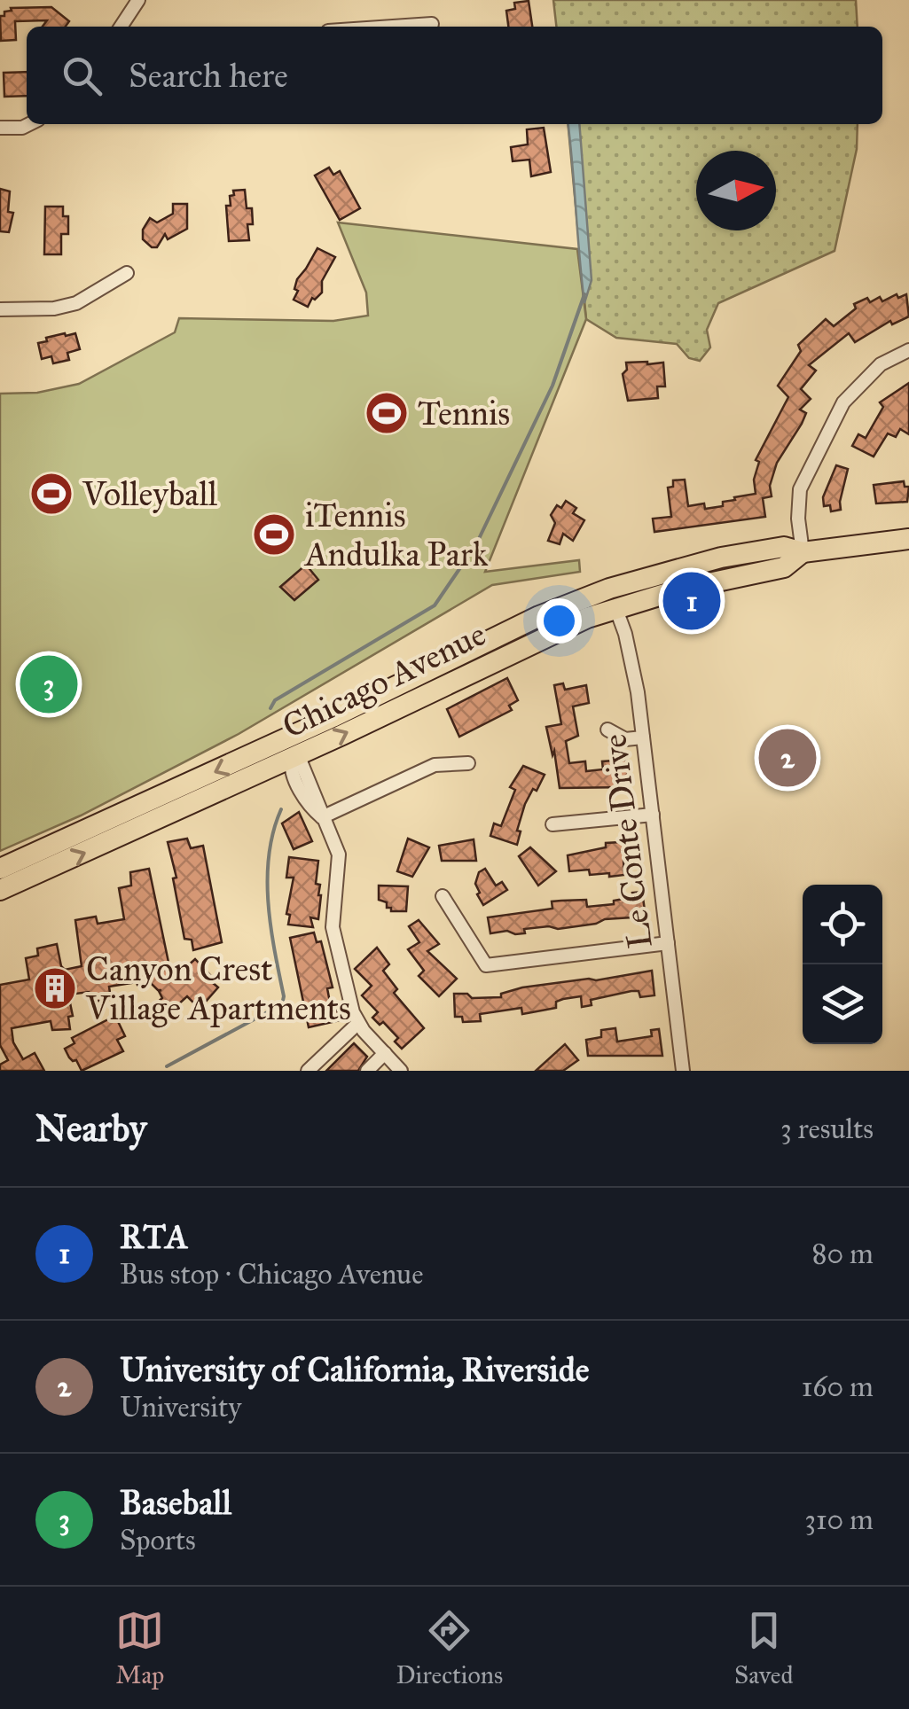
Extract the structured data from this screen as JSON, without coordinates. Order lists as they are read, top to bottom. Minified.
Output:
{"streets":{"main road":["Chicago Avenue"],"street":["Le Conte Drive"]},"crossings":[["Chicago Avenue","Le Conte Drive"]],"places":{"sports":["Tennis","Volleyball","iTennis Andulka Park"],"building":["Canyon Crest Village Apartments"]},"north":"right","page":{"search":"Search here","pins":["1","3","2"],"heading":["Nearby","3 results"],"list":[{"mark":"1","name":"RTA","note":"Bus stop · Chicago Avenue","value":"80 m"},{"mark":"2","name":"University of California, Riverside","note":"University","value":"160 m"},{"mark":"3","name":"Baseball","note":"Sports","value":"310 m"}],"nav":["Map","Directions","Saved"]}}
